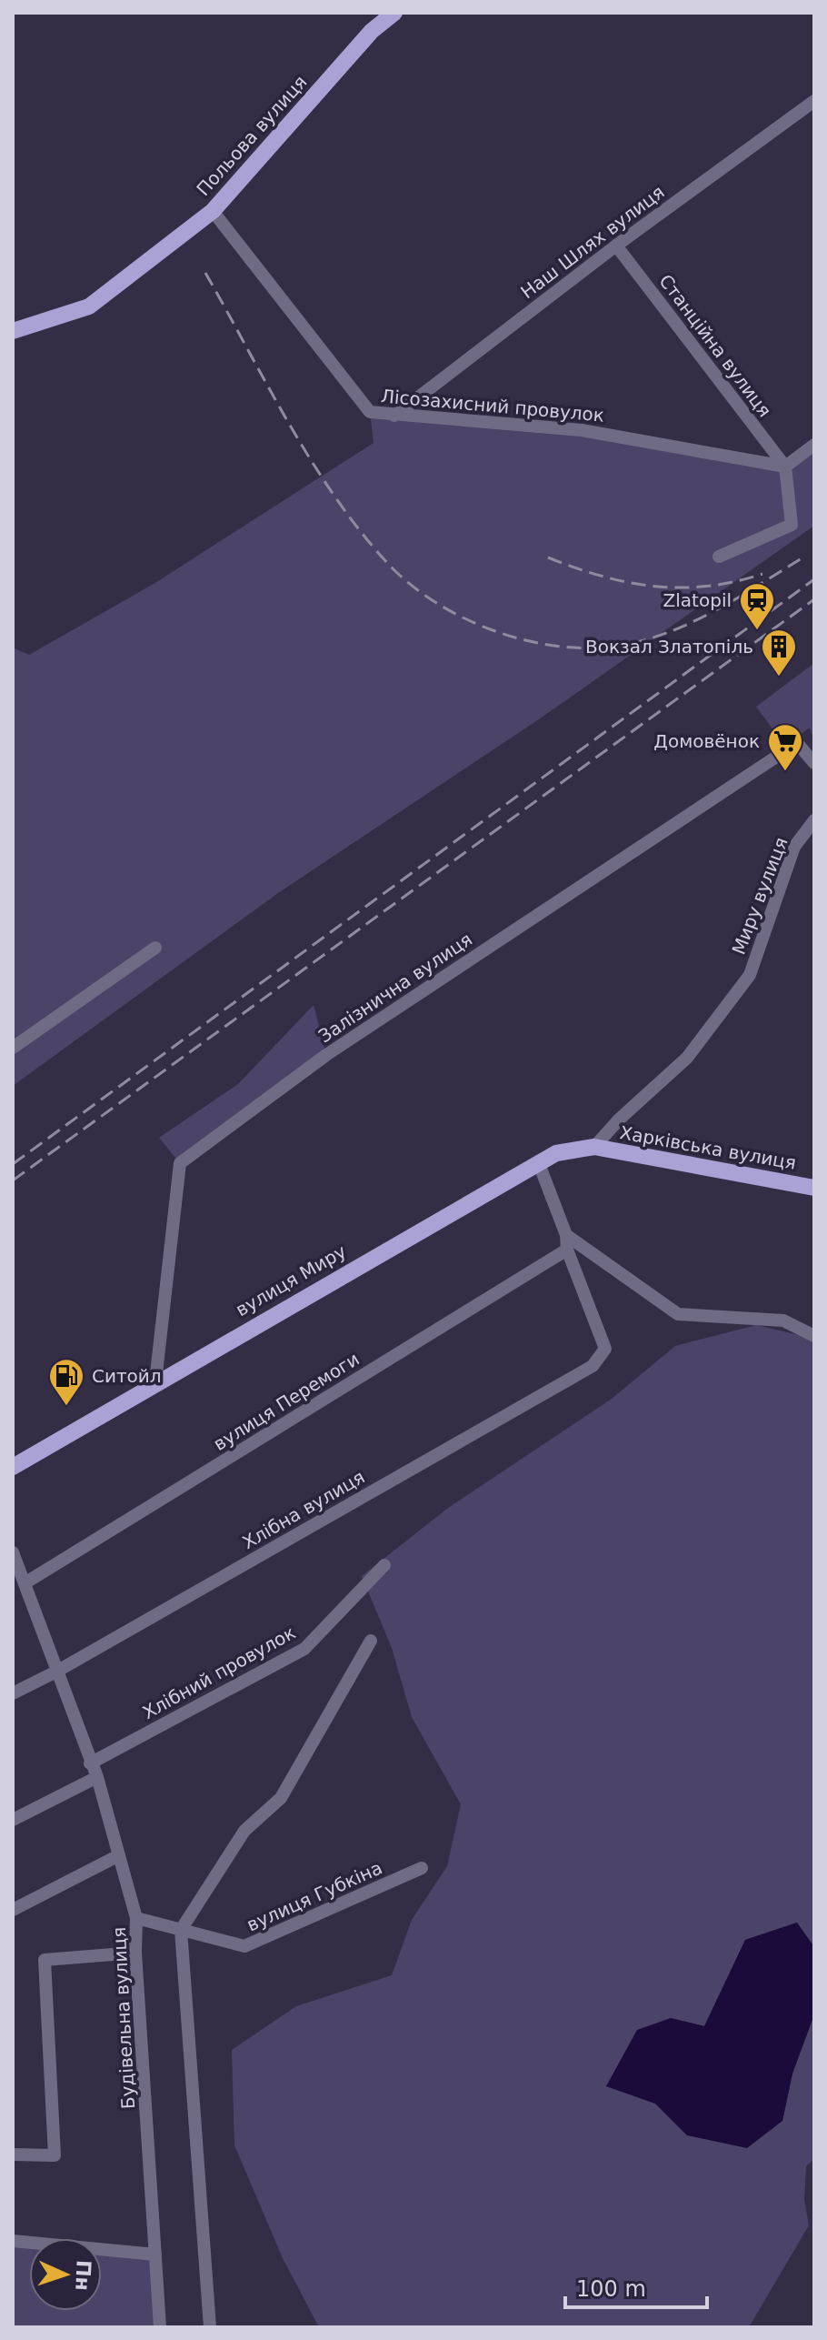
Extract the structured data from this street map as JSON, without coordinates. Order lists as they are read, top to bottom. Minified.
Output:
{"streets":{"main road":["Польова вулиця","Харківська вулиця","вулиця Миру"],"street":["Наш Шлях вулиця","Станційна вулиця","Лісозахисний провулок","Миру вулиця","Залізнична вулиця","вулиця Перемоги","Хлібна вулиця","Хлібний провулок","вулиця Губкіна","Будівельна вулиця"]},"crossings":[["Польова вулиця","Лісозахисний провулок"],["Наш Шлях вулиця","Станційна вулиця"],["Наш Шлях вулиця","Лісозахисний провулок"],["Станційна вулиця","Лісозахисний провулок"],["Миру вулиця","Харківська вулиця"],["Миру вулиця","вулиця Миру"],["Залізнична вулиця","вулиця Миру"],["Харківська вулиця","вулиця Миру"],["вулиця Перемоги","Хлібна вулиця"],["вулиця Перемоги","Будівельна вулиця"],["Хлібна вулиця","Будівельна вулиця"],["Хлібний провулок","Будівельна вулиця"],["вулиця Губкіна","Будівельна вулиця"]],"places":{"station":["Zlatopil"],"building":["Вокзал Златопіль"],"supermarket":["Домовёнок"],"fuel station":["Ситойл"]},"scale_bar":"100 m","north":"right"}
